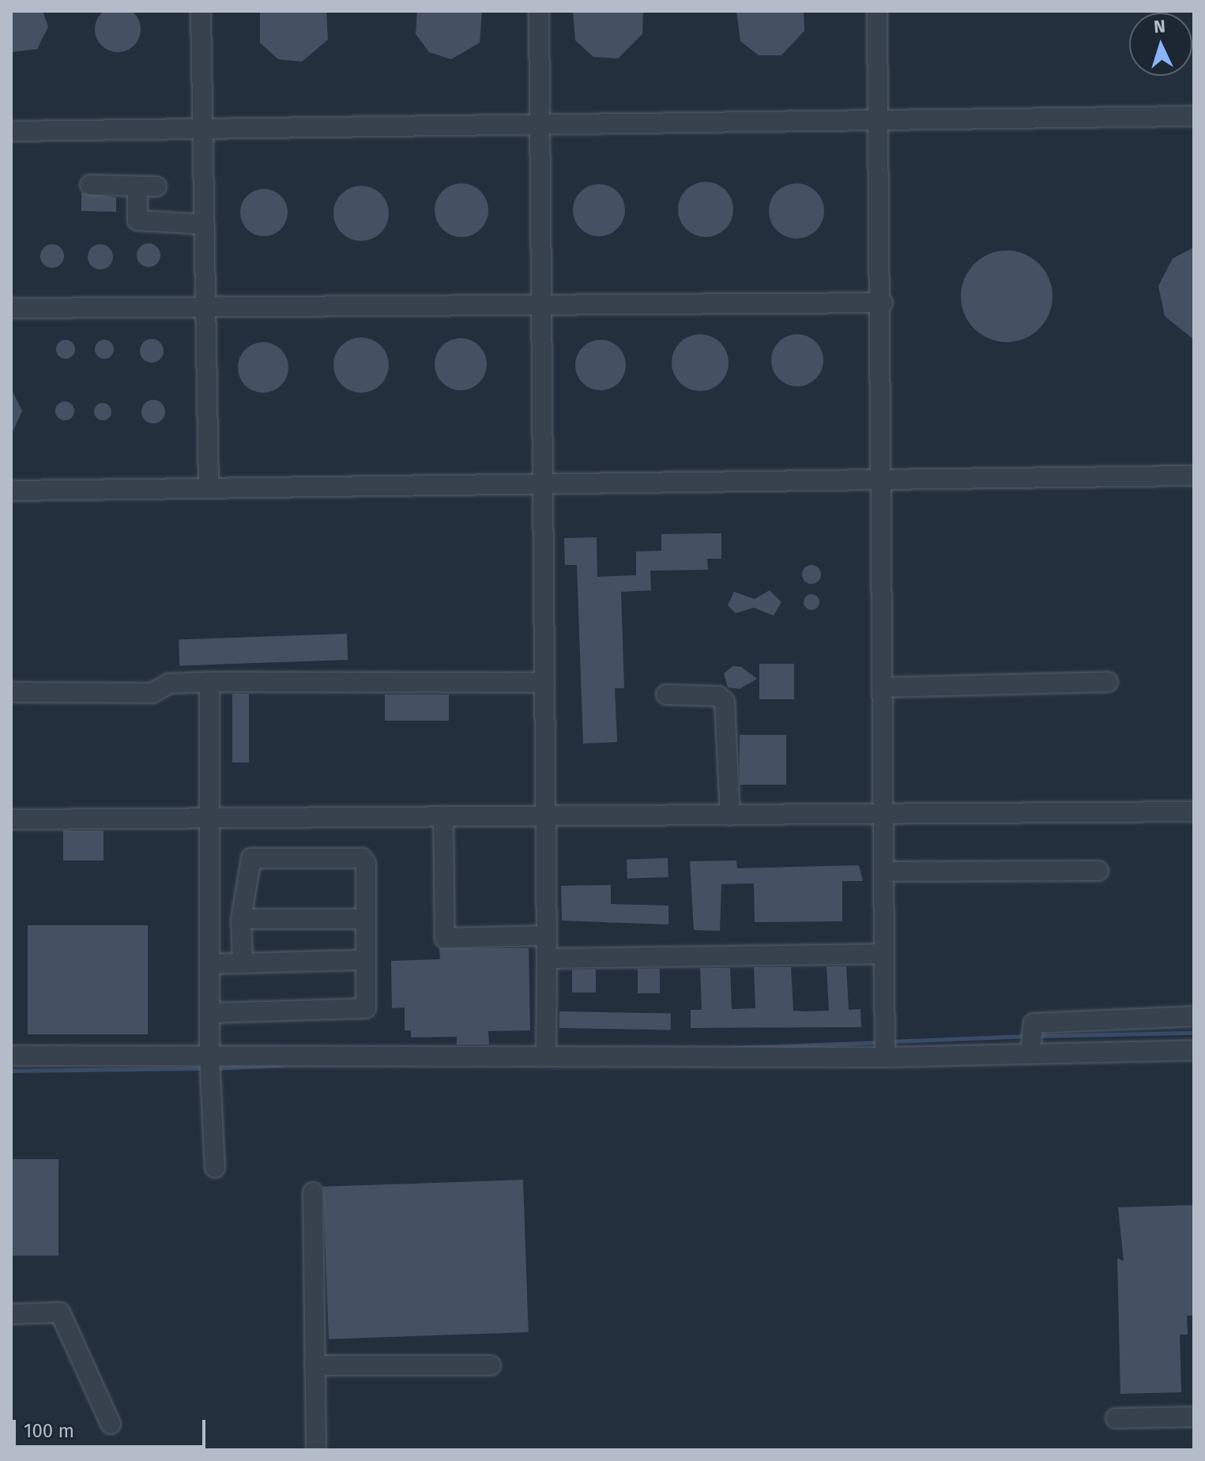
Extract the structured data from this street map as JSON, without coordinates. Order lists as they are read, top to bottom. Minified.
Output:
{"scale_bar":"100 m","north":"top"}
